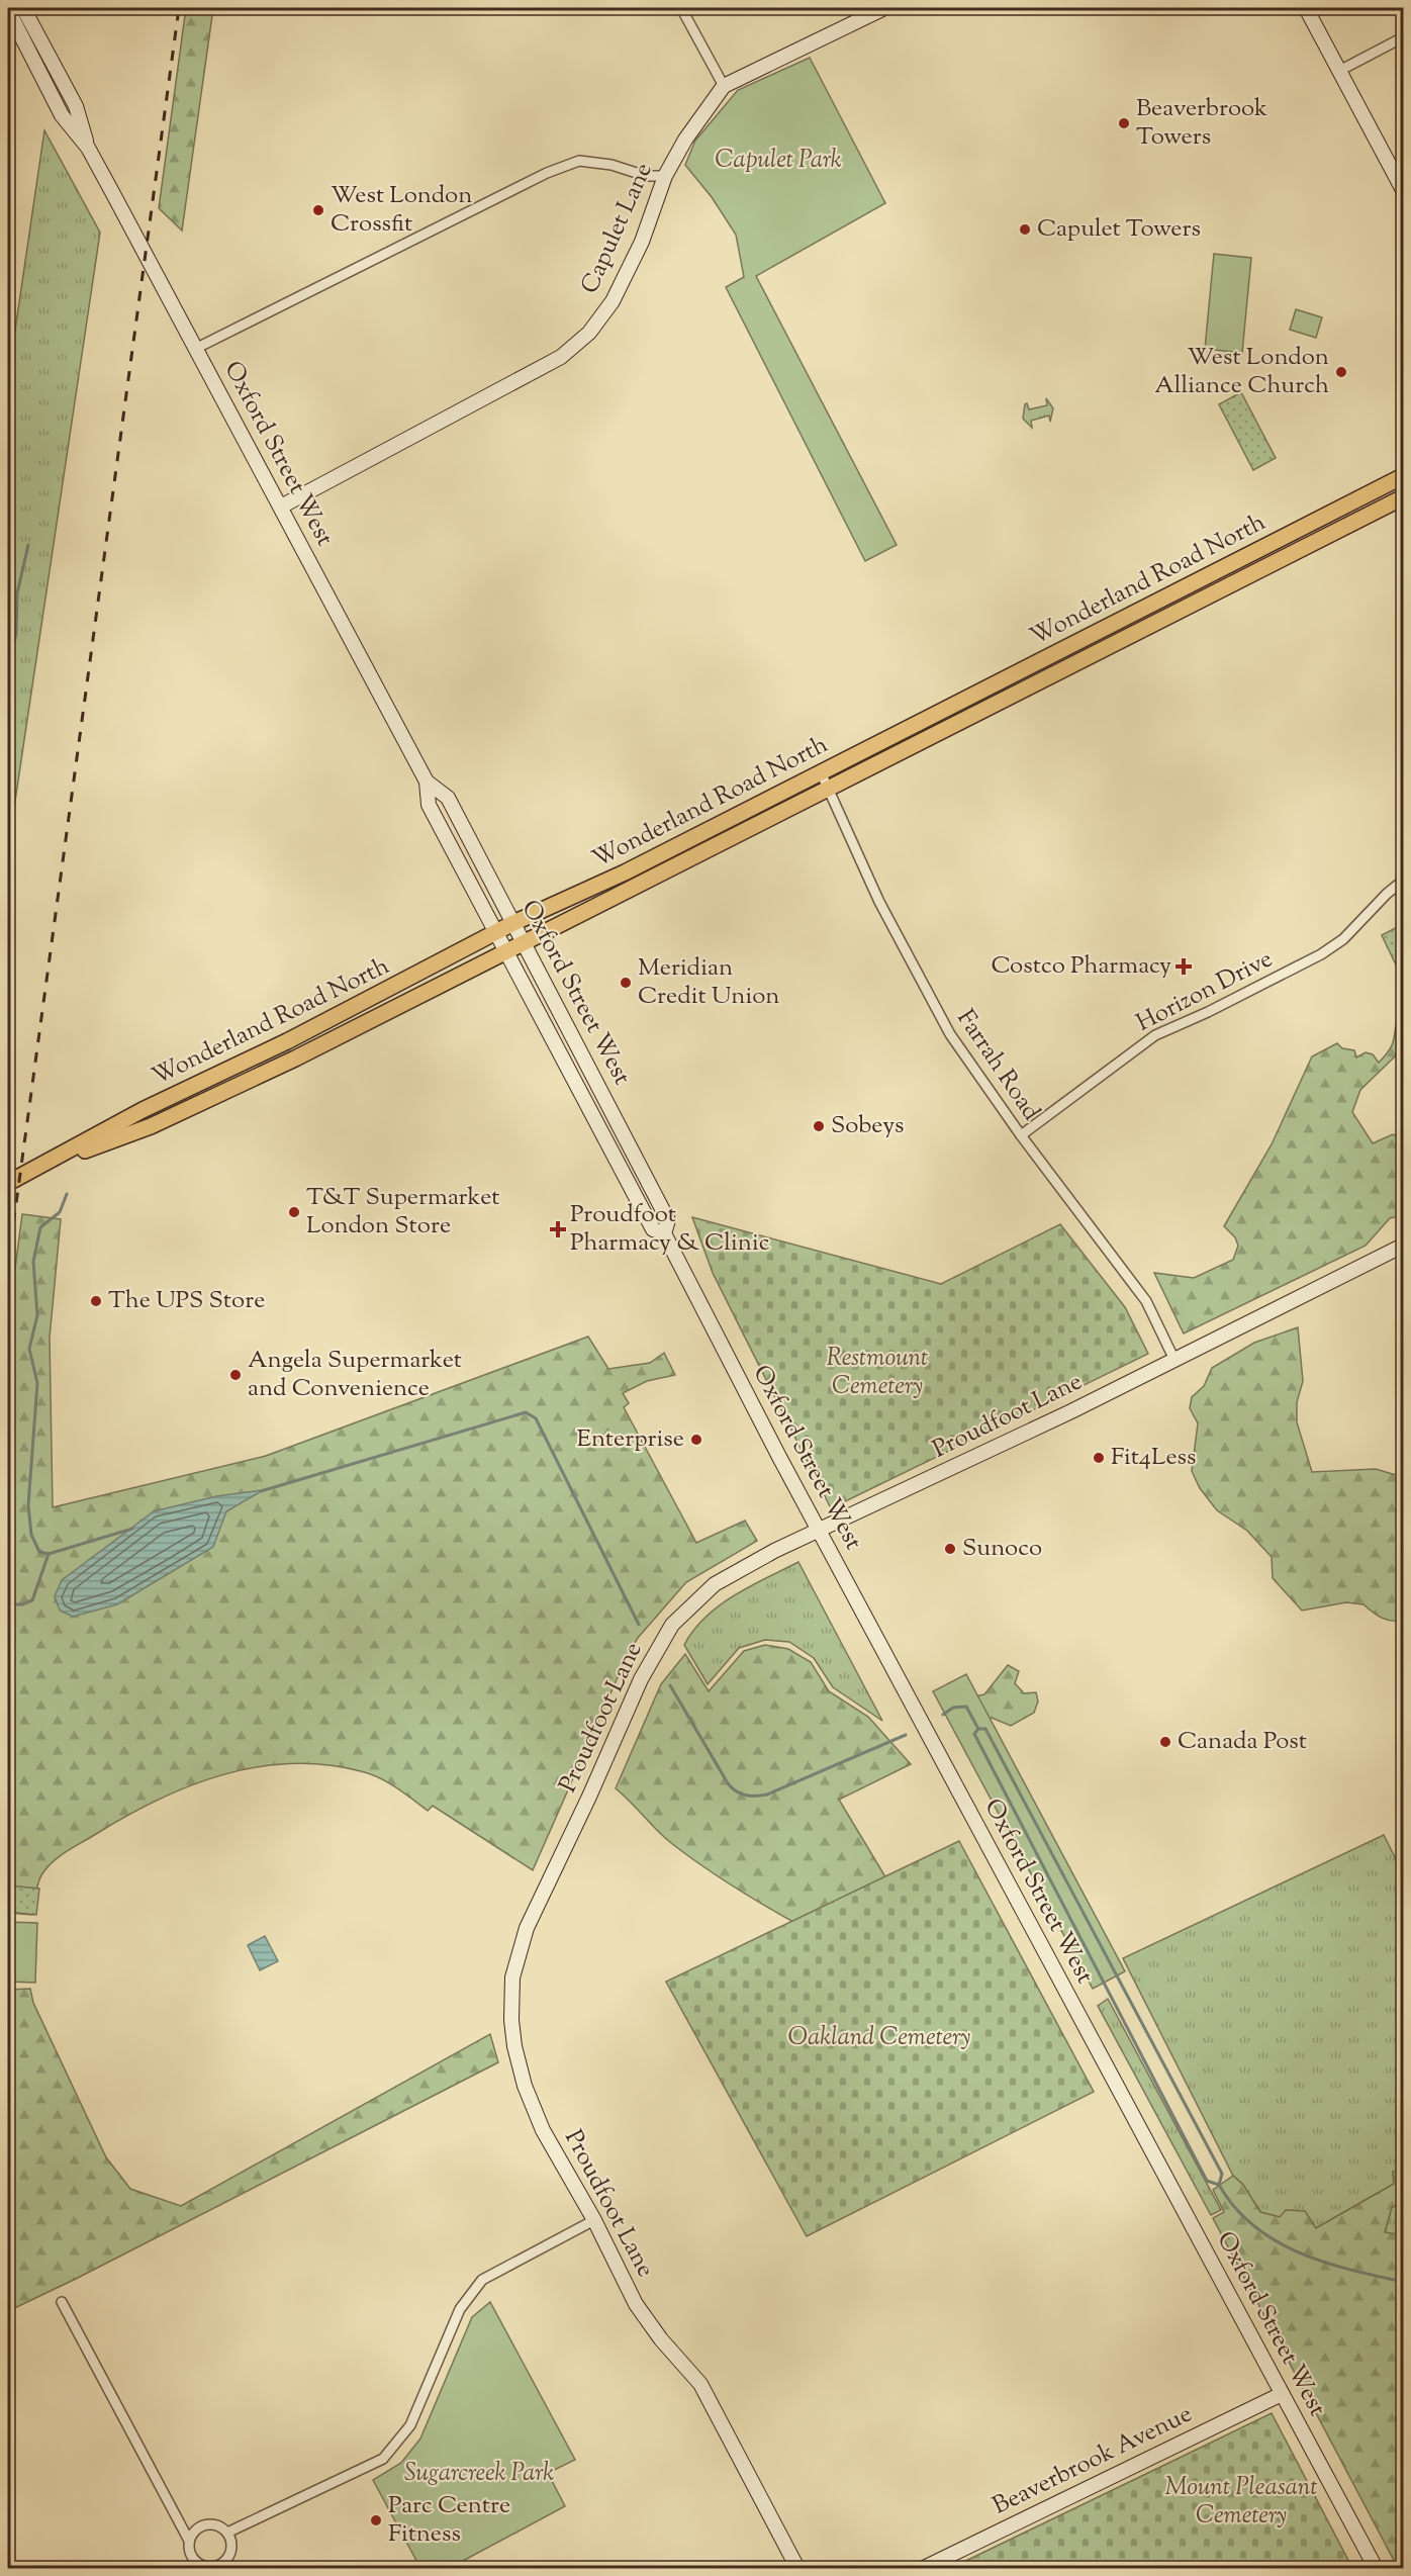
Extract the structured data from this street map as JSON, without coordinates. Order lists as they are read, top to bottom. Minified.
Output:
{"streets":{"main road":["Capulet Lane","Oxford Street West","Wonderland Road North","Proudfoot Lane","Beaverbrook Avenue"],"street":["Horizon Drive","Farrah Road"]},"crossings":[["Capulet Lane","Oxford Street West"],["Oxford Street West","Wonderland Road North"],["Oxford Street West","Proudfoot Lane"],["Oxford Street West","Beaverbrook Avenue"],["Wonderland Road North","Farrah Road"],["Horizon Drive","Farrah Road"],["Farrah Road","Proudfoot Lane"]],"parks":["Capulet Park","Restmount Cemetery","Oakland Cemetery","Sugarcreek Park","Mount Pleasant Cemetery"],"places":{"other":["Beaverbrook Towers","West London Crossfit","Capulet Towers","West London Alliance Church","Meridian Credit Union","Sobeys","T&T Supermarket London Store","The UPS Store","Angela Supermarket and Convenience","Enterprise","Fit4Less","Sunoco","Canada Post","Parc Centre Fitness"],"health":["Costco Pharmacy","Proudfoot Pharmacy & Clinic"]}}
